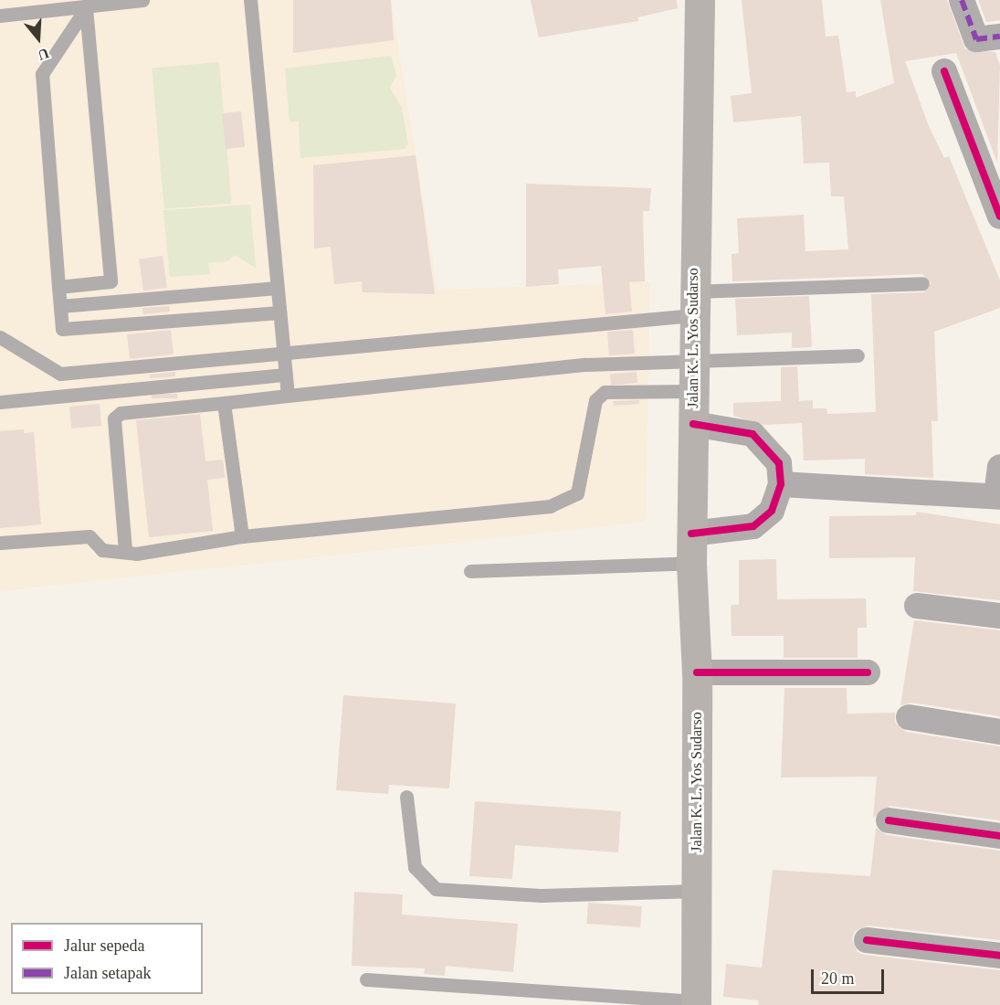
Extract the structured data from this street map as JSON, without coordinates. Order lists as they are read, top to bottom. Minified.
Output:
{"streets":{"highway":["Jalan K. L. Yos Sudarso"]},"legend":["Jalur sepeda","Jalan setapak"],"scale_bar":"20 m","north":"bottom"}
